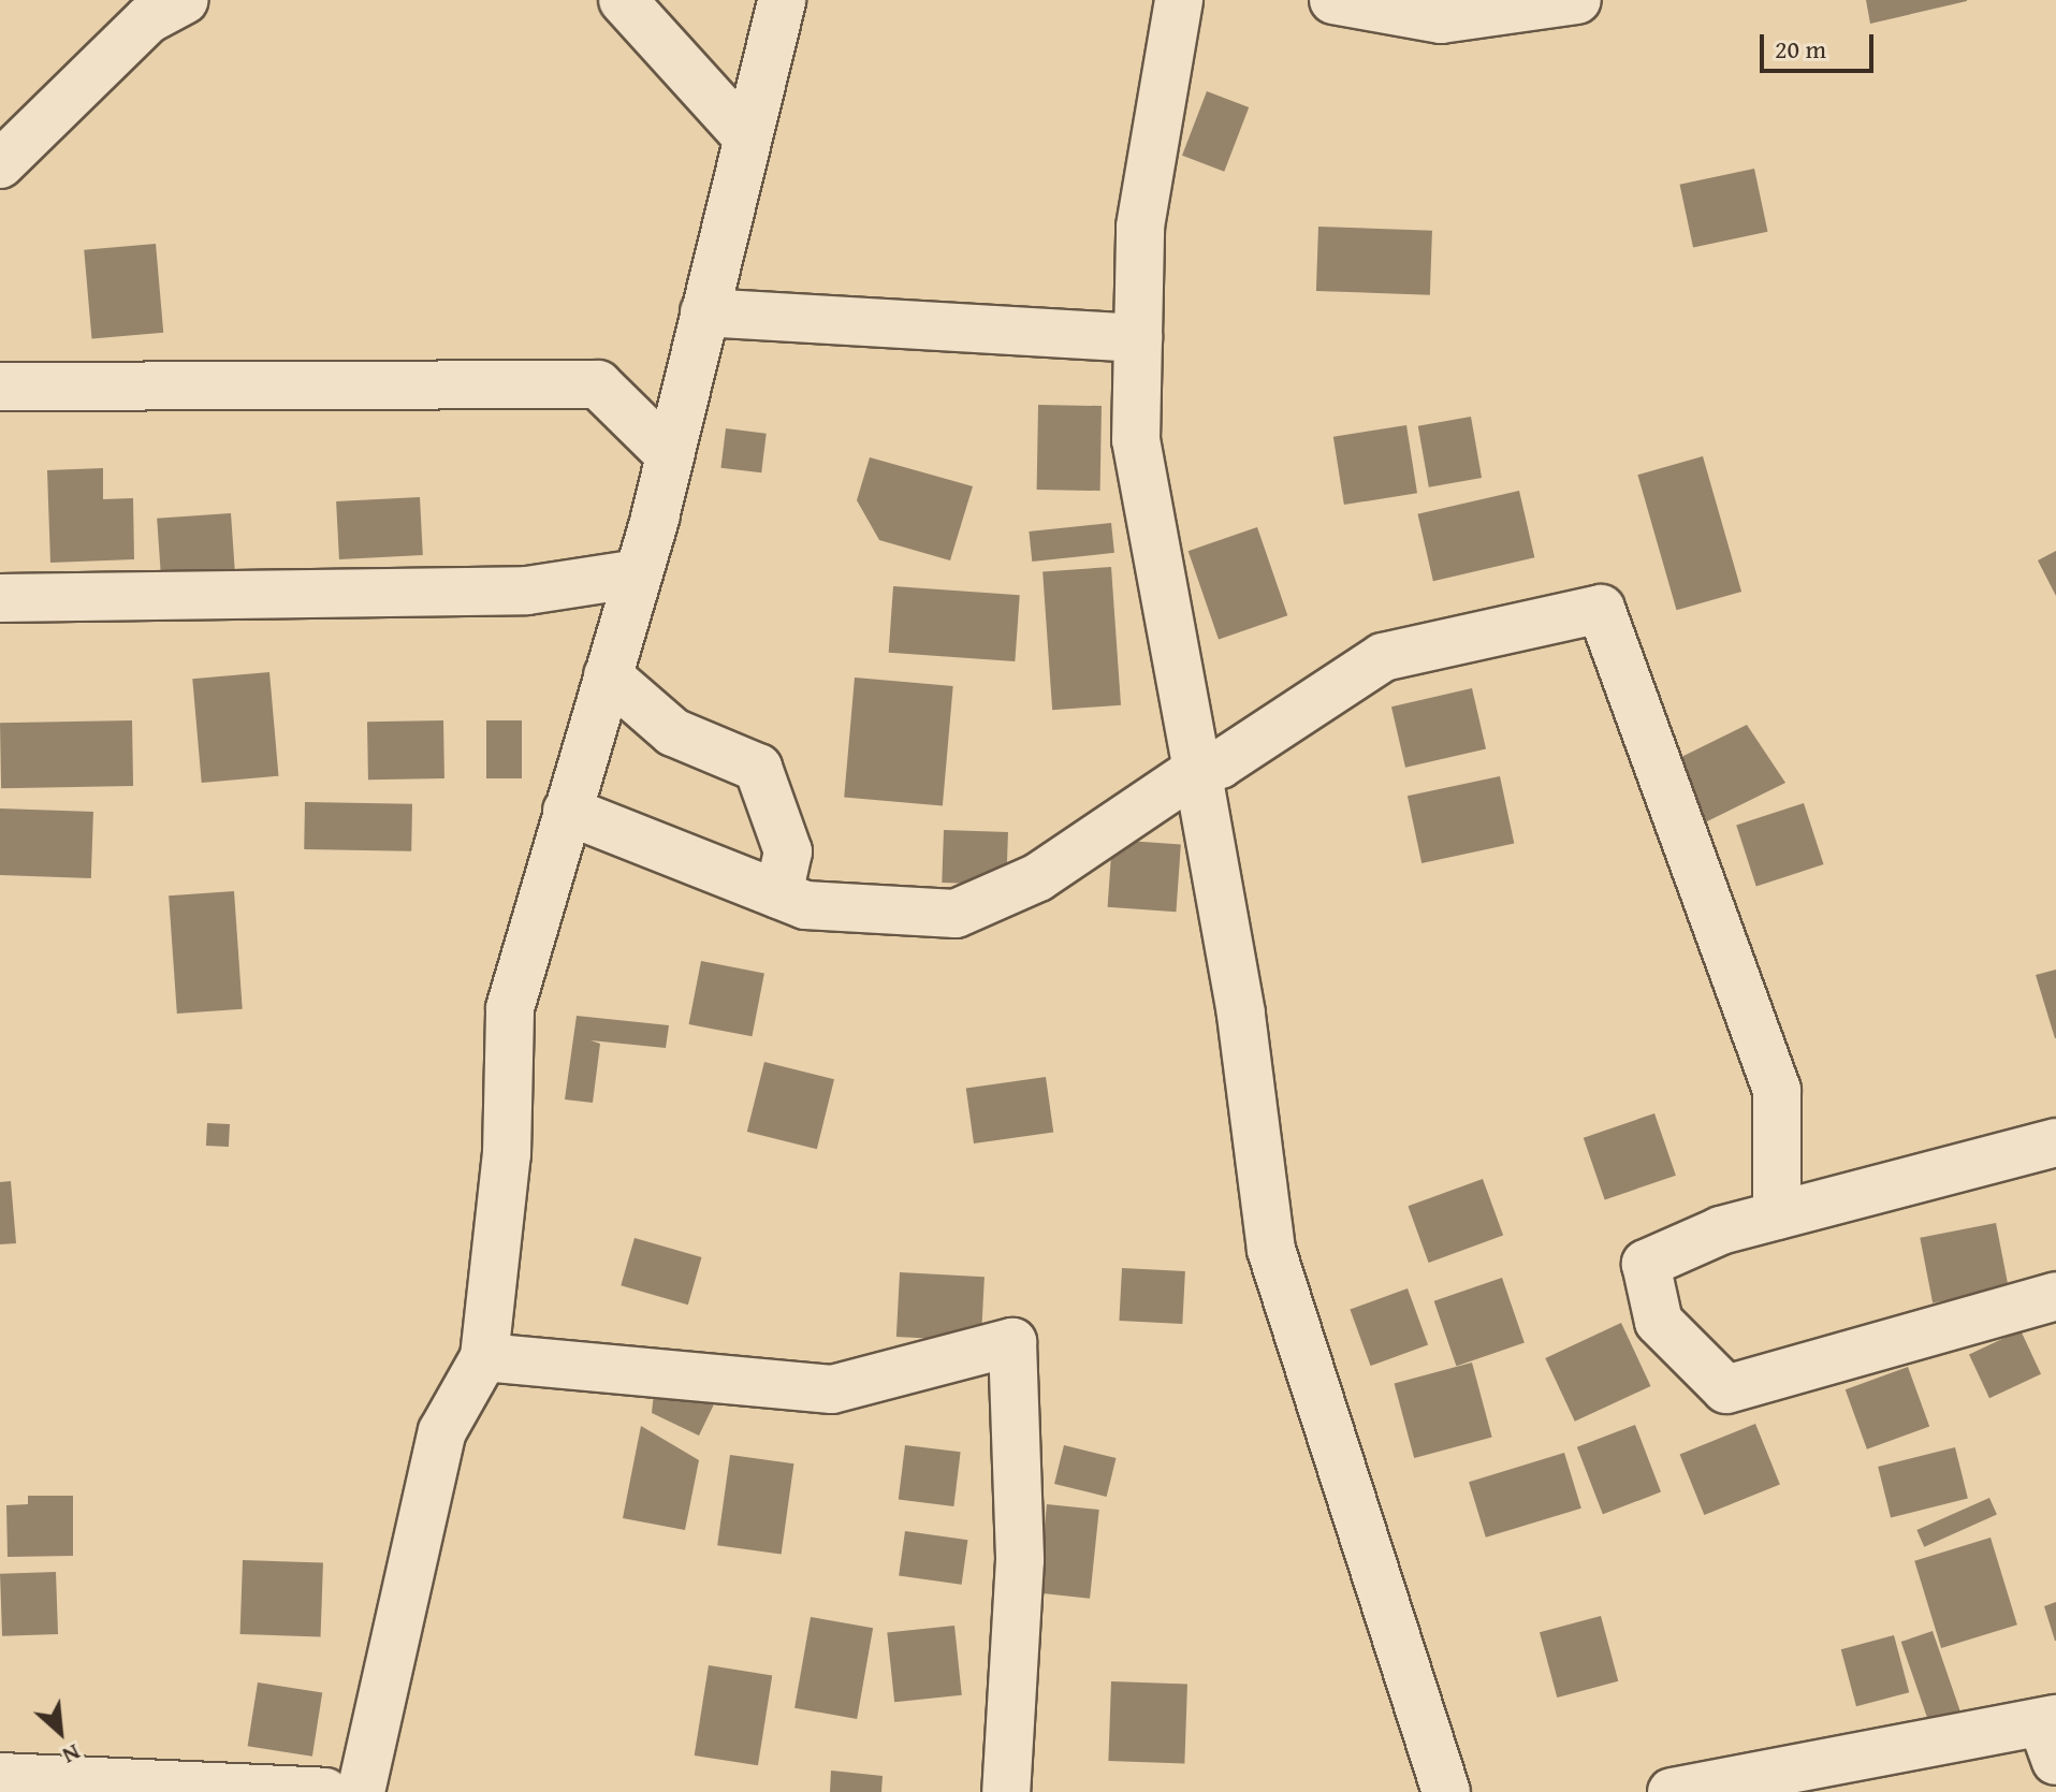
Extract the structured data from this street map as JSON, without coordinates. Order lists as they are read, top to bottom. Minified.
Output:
{"scale_bar":"20 m","north":"bottom right"}
